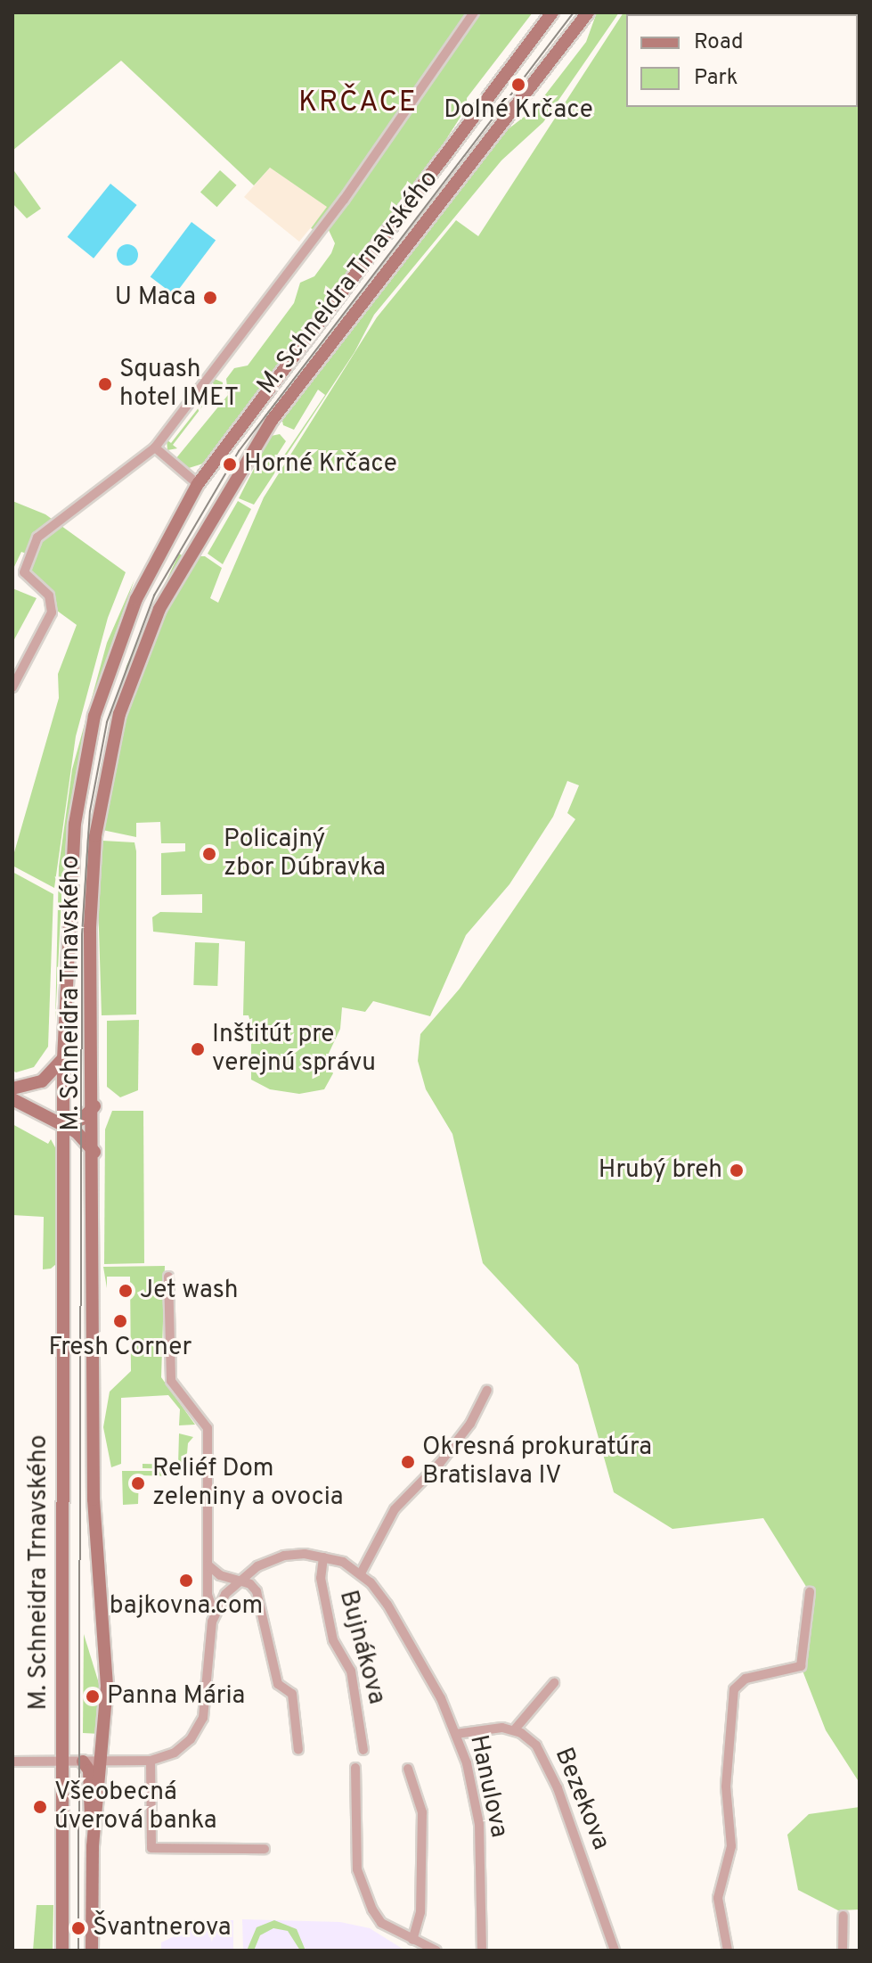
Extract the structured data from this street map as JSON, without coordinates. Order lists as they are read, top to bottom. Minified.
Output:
{"streets":{"main road":["M. Schneidra Trnavského"],"street":["Bujnákova","Hanulova","Bezekova"]},"districts":["KRČACE"],"places":["Dolné Krčace","U Maca","Squash hotel IMET","Horné Krčace","Policajný zbor Dúbravka","Inštitút pre verejnú správu","Hrubý breh","Jet wash","Fresh Corner","Okresná prokuratúra Bratislava IV","Reliéf Dom zeleniny a ovocia","bajkovna.com","Panna Mária","Všeobecná úverová banka","Švantnerova"],"legend":["Road","Park"]}
